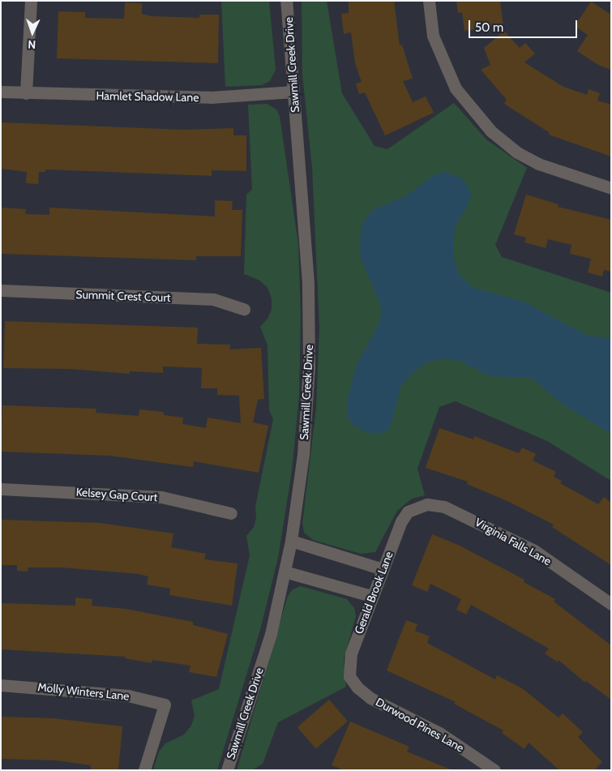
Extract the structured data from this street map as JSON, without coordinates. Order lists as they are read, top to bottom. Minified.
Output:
{"streets":{"street":["Sawmill Creek Drive","Hamlet Shadow Lane","Summit Crest Court","Kelsey Gap Court","Virginia Falls Lane","Gerald Brook Lane","Molly Winters Lane","Durwood Pines Lane"]},"crossings":[["Sawmill Creek Drive","Hamlet Shadow Lane"],["Virginia Falls Lane","Gerald Brook Lane"],["Gerald Brook Lane","Durwood Pines Lane"]],"scale_bar":"50 m","north":"bottom"}
